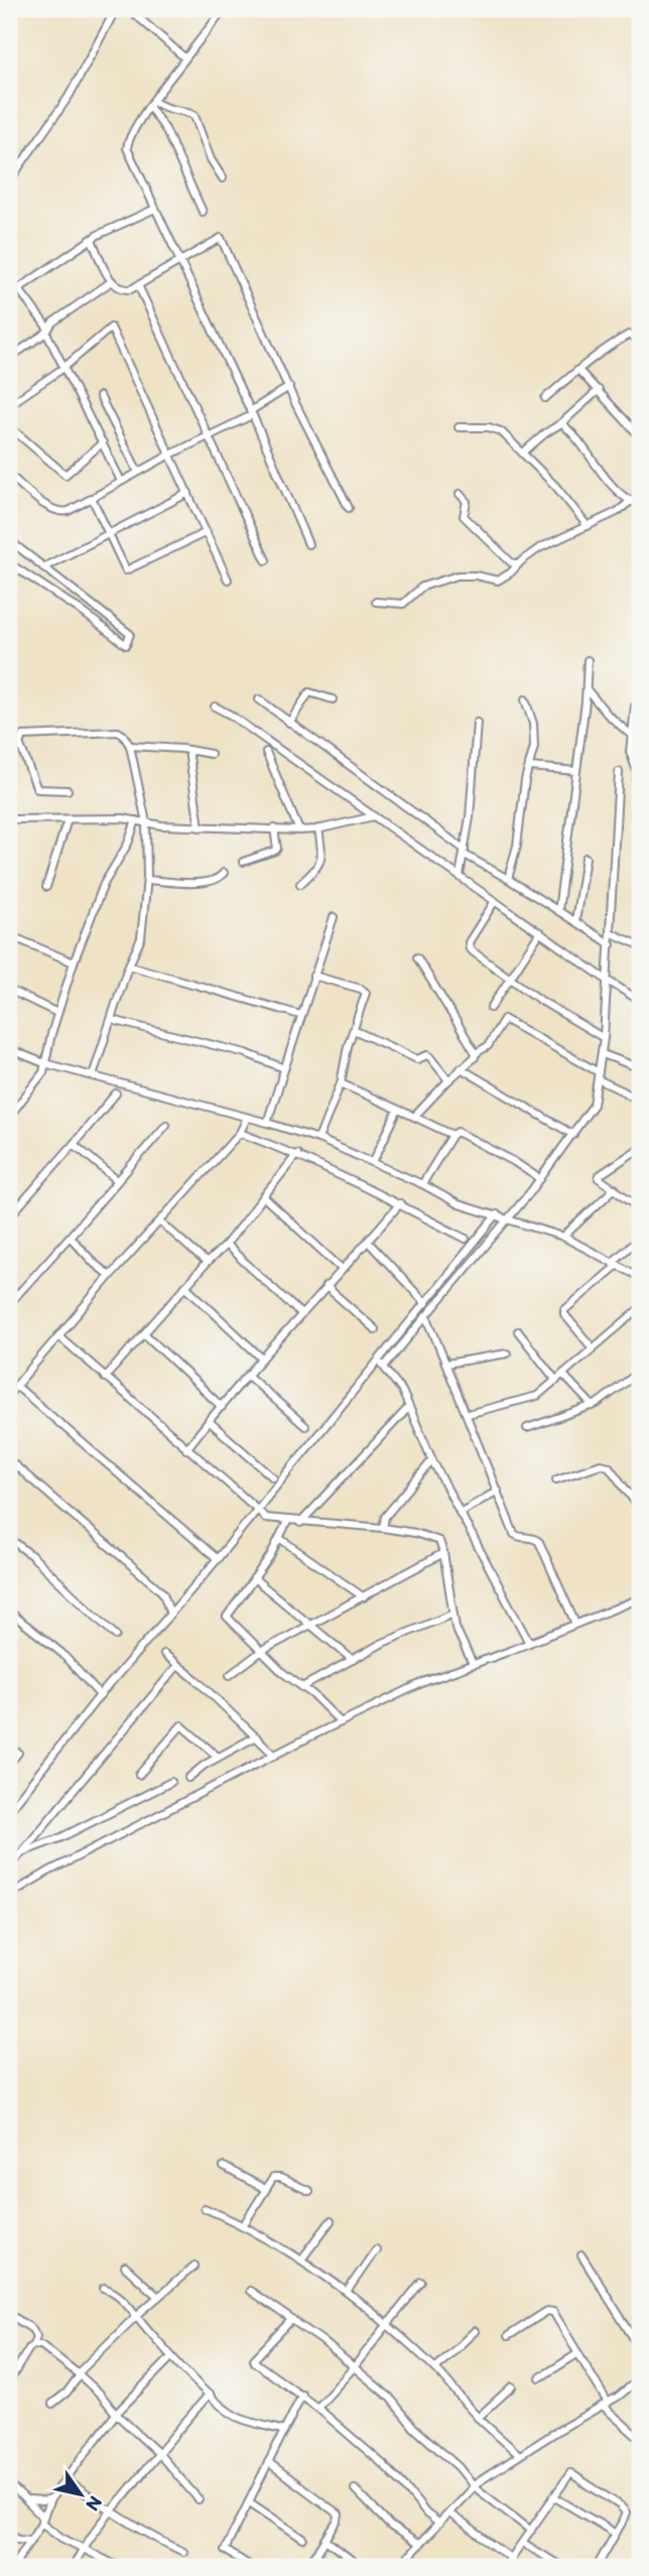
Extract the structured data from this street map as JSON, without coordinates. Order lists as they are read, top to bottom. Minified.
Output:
{"north":"bottom right"}
